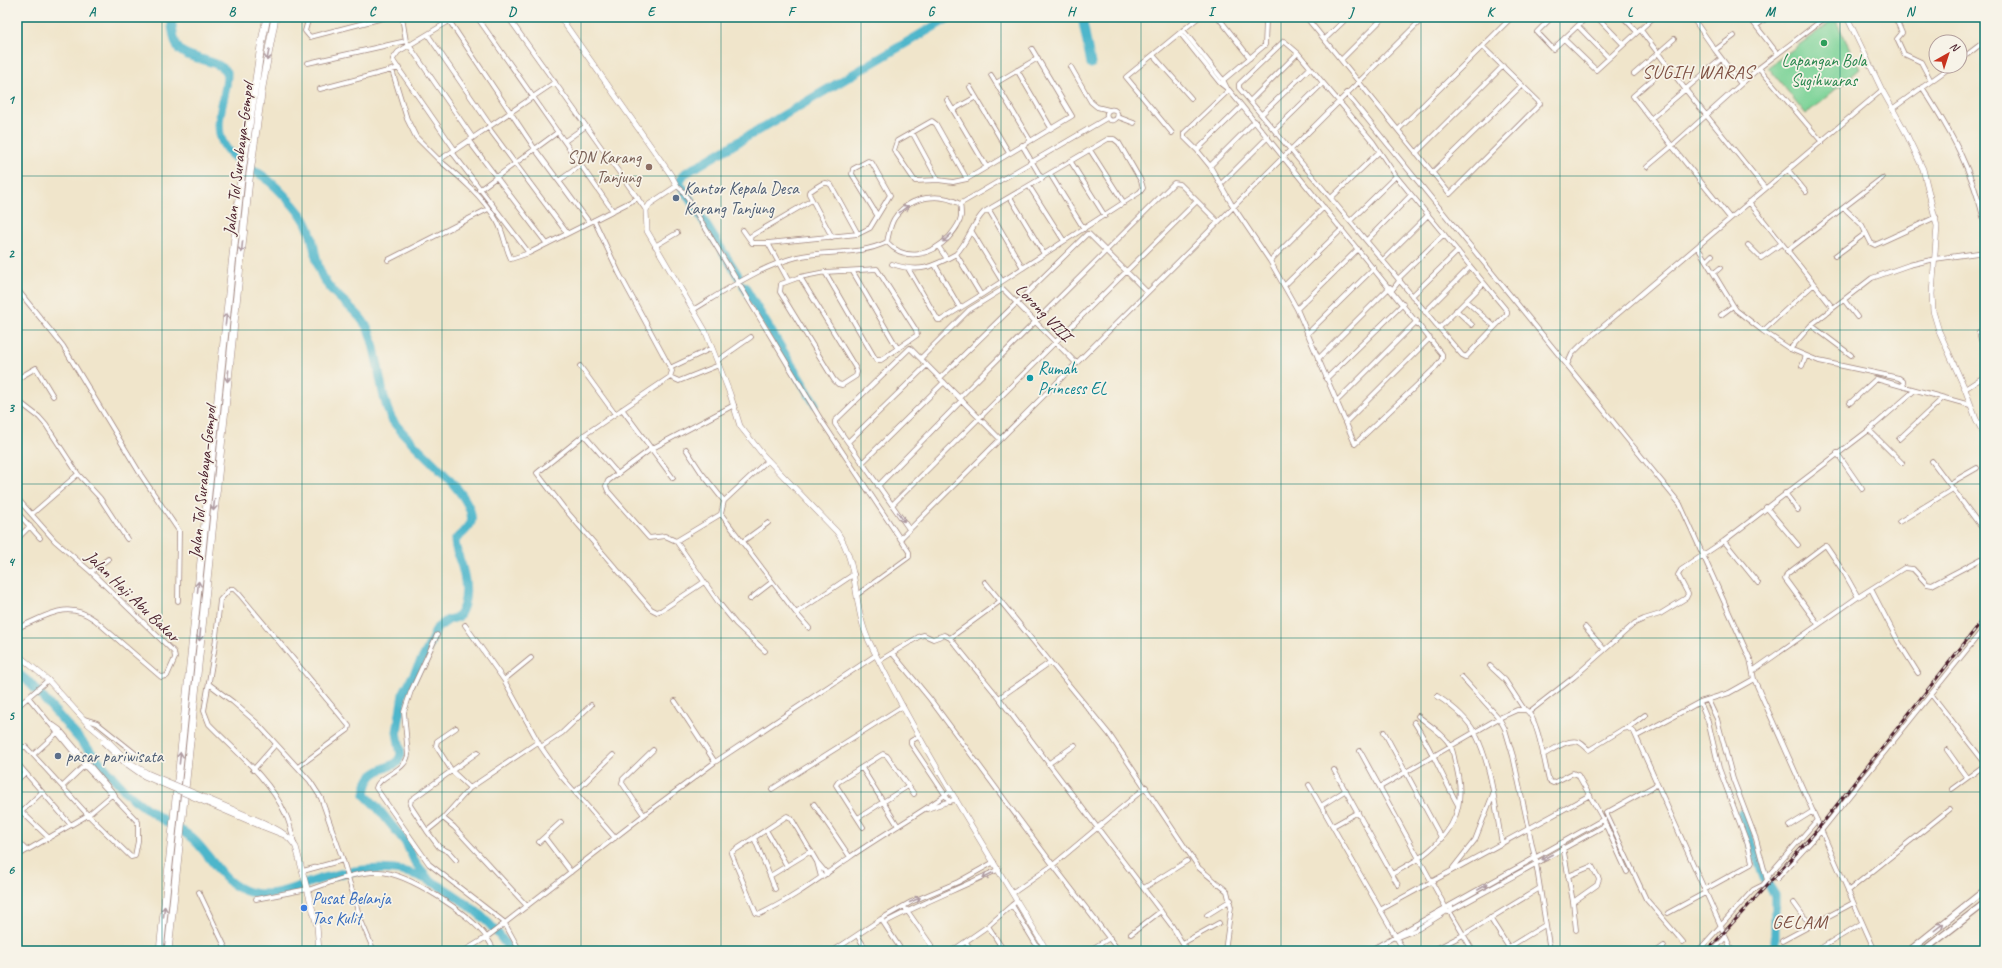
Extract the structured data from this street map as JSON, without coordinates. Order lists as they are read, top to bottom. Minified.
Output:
{"streets":{"highway":["Jalan Tol Surabaya–Gempol"],"street":["Lorong VIII","Jalan Haji Abu Bakar"]},"districts":["SUGIH WARAS","GELAM"],"places":["Lapangan Bola Sugihwaras","SDN Karang Tanjung","Kantor Kepala Desa Karang Tanjung","Rumah Princess EL","pasar pariwisata","Pusat Belanja Tas Kulit"],"north":"top right","grid":{"columns":["A","B","C","D","E","F","G","H","I","J","K","L","M","N"],"rows":["1","2","3","4","5","6"]}}
